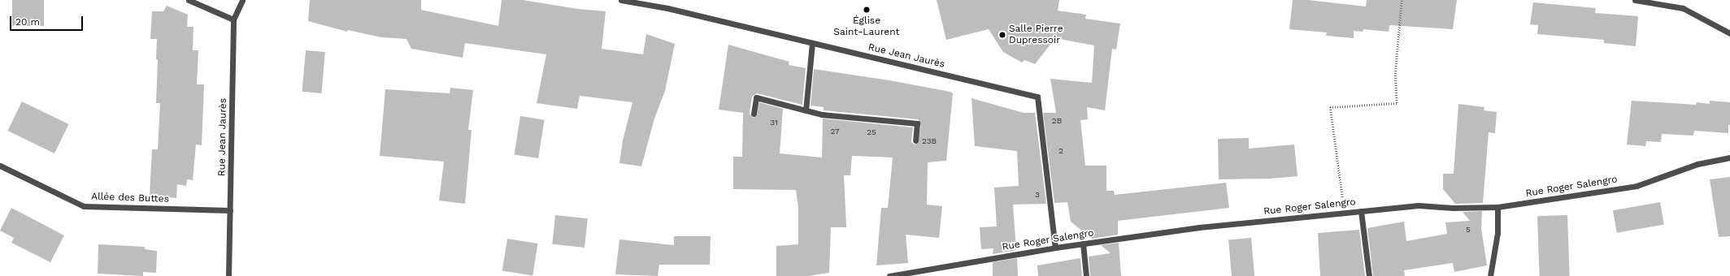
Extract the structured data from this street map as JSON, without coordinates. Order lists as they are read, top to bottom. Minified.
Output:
{"streets":{"street":["Rue Jean Jaurès","Rue Roger Salengro","Allée des Buttes"]},"crossings":[["Rue Jean Jaurès","Rue Roger Salengro"],["Rue Jean Jaurès","Allée des Buttes"]],"places":["Église Saint-Laurent","Salle Pierre Dupressoir"],"house_numbers":["2B","31","27","25","23B","2","3","5"],"scale_bar":"20 m"}
